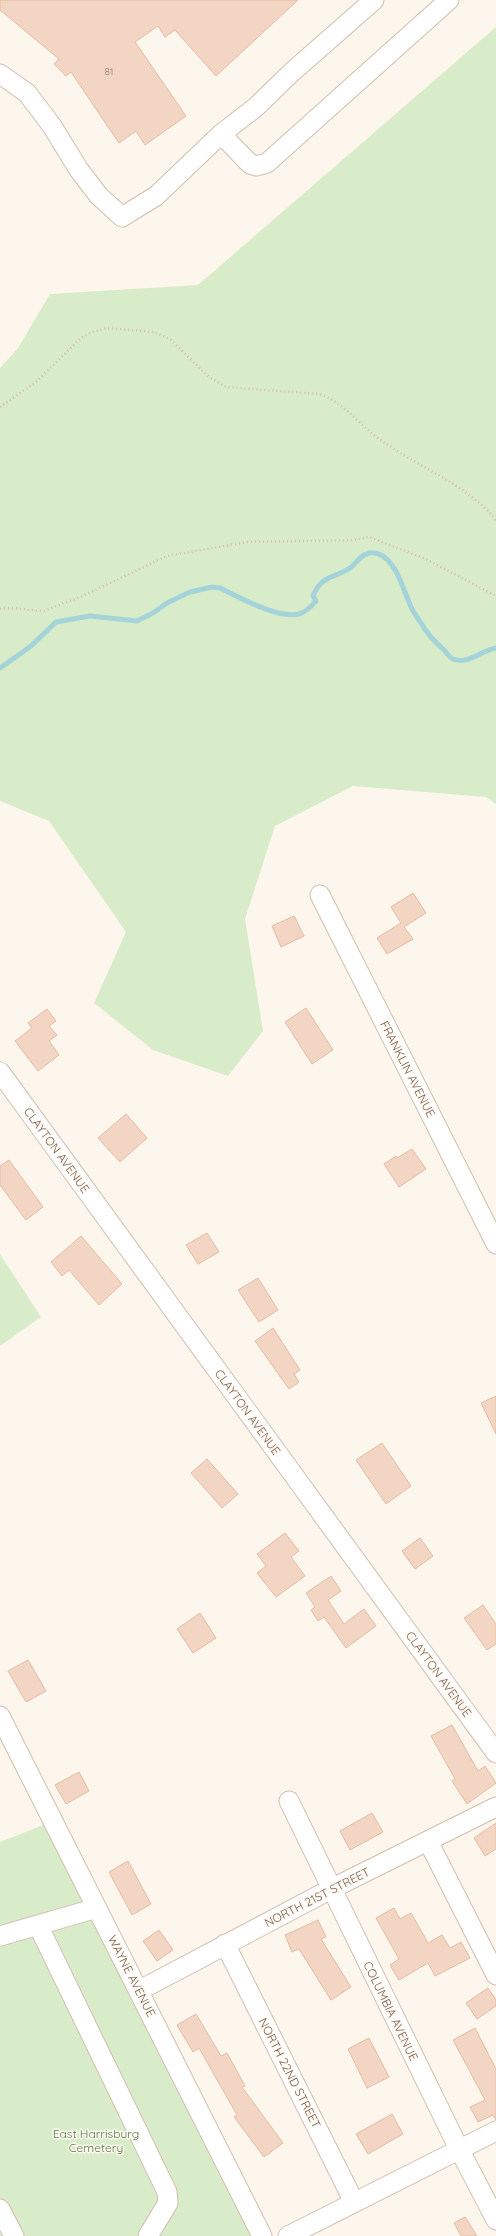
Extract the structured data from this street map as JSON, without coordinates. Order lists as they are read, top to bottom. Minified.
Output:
{"streets":{"street":["FRANKLIN AVENUE","CLAYTON AVENUE","NORTH 21ST STREET","WAYNE AVENUE","COLUMBIA AVENUE","NORTH 22ND STREET"]},"crossings":[["NORTH 21ST STREET","WAYNE AVENUE"],["NORTH 21ST STREET","COLUMBIA AVENUE"],["NORTH 21ST STREET","NORTH 22ND STREET"]],"parks":["East Harrisburg Cemetery"],"house_numbers":["81"]}
